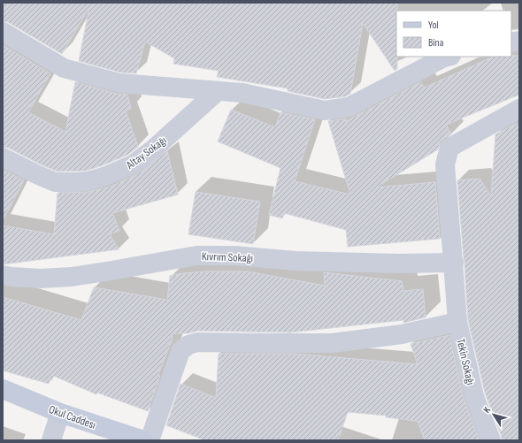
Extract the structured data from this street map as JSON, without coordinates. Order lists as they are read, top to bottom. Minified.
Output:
{"streets":{"main road":["Okul Caddesı"],"street":["Altay Sokağı","Kıvrım Sokağı","Tekin Sokağı"]},"crossings":[["Kıvrım Sokağı","Tekin Sokağı"]],"legend":["Yol","Bina"],"north":"top left"}
